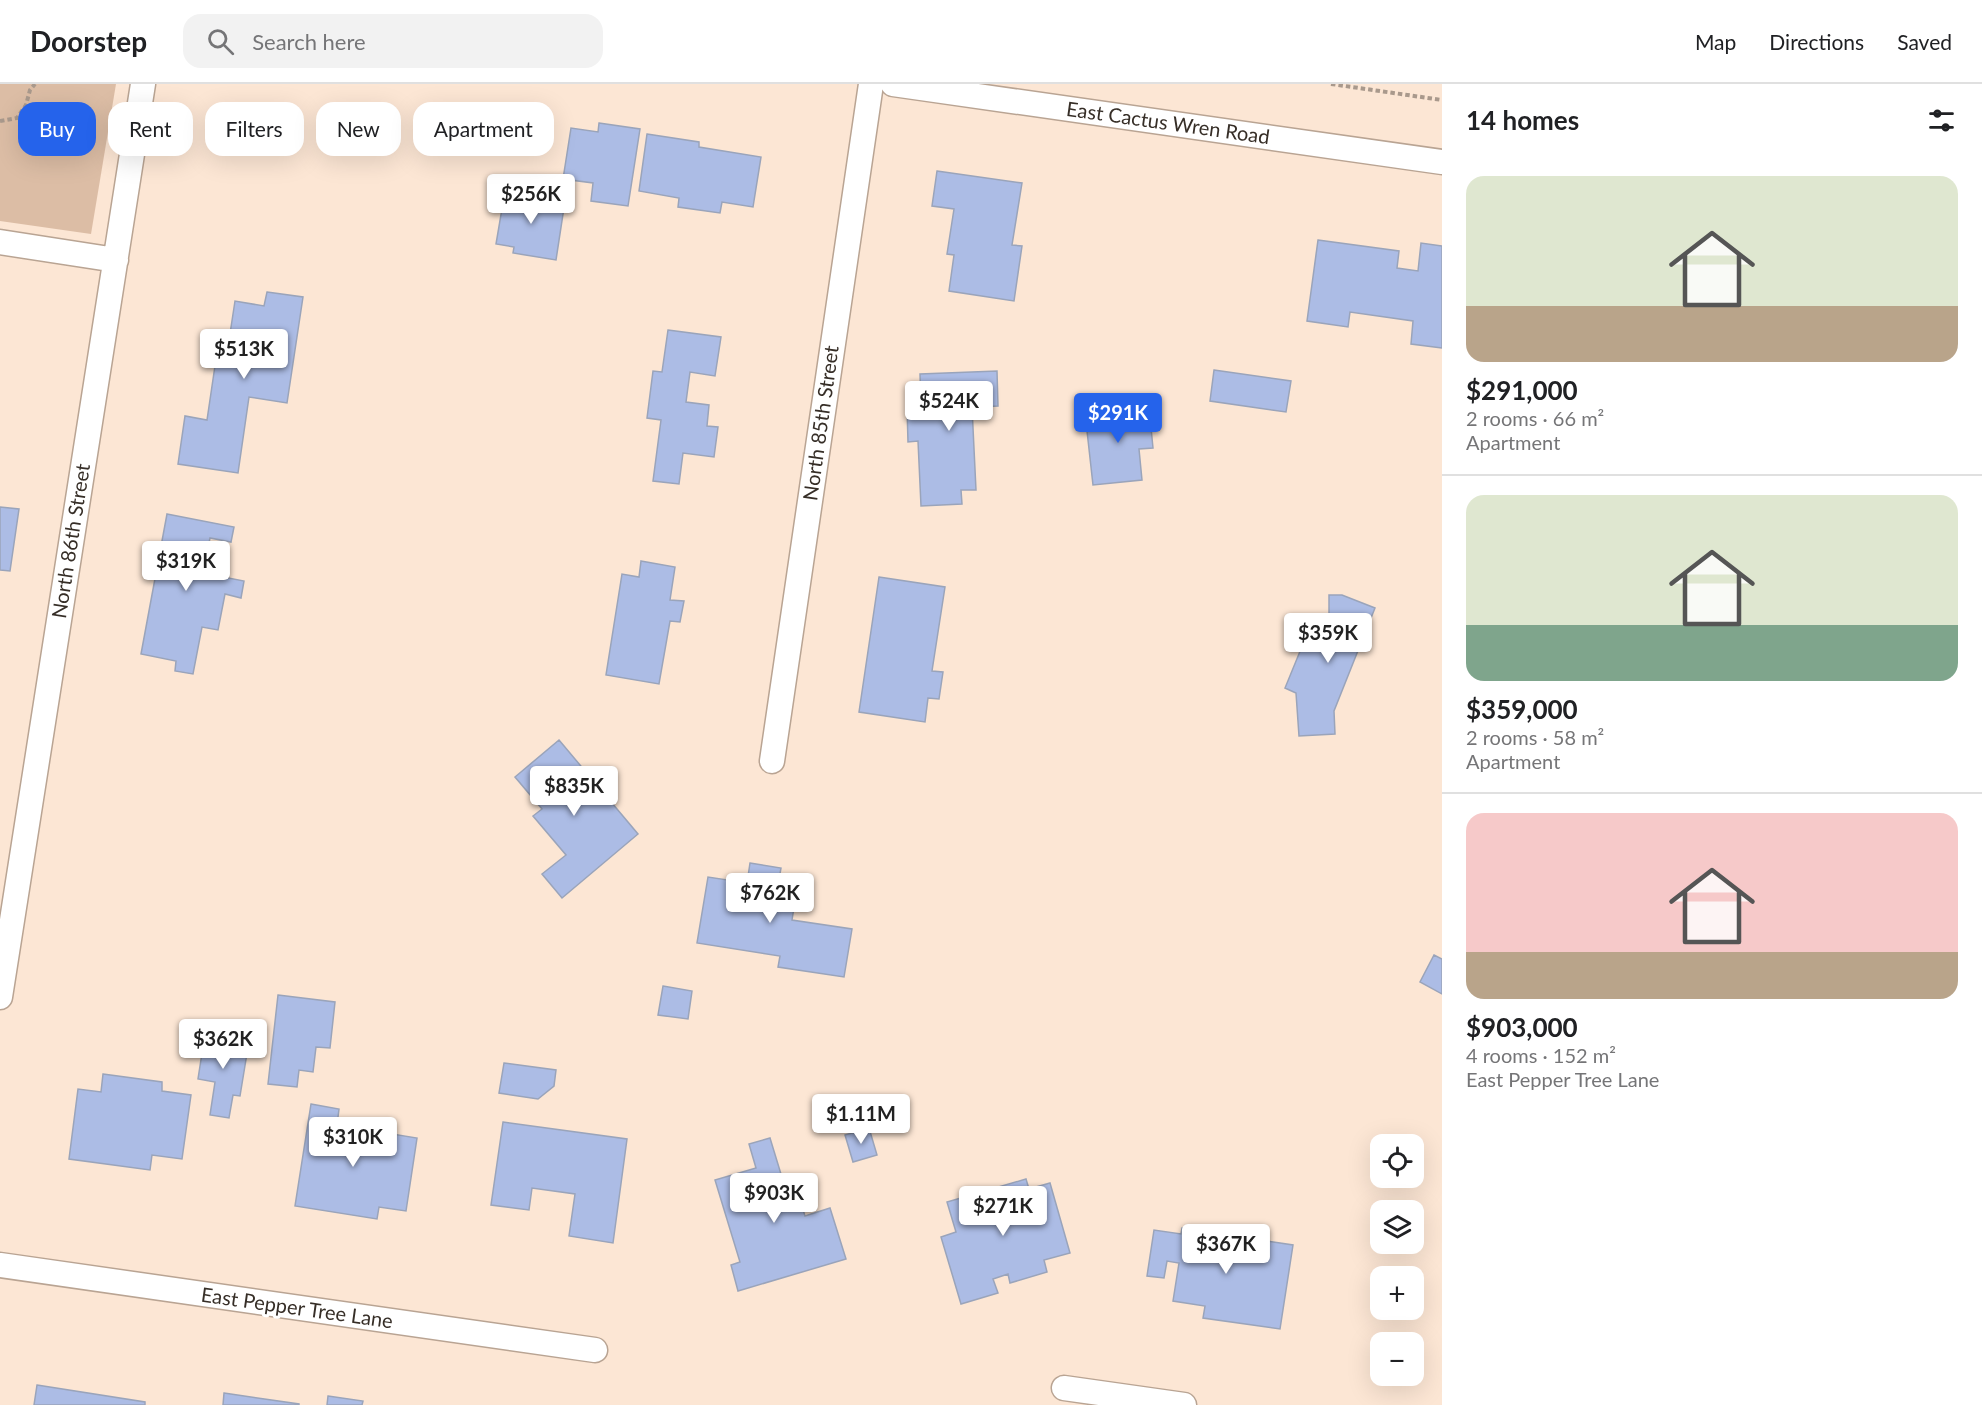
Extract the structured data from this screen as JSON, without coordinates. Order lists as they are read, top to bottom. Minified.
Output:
{"streets":{"street":["East Cactus Wren Road","North 85th Street","North 86th Street","East Pepper Tree Lane"]},"page":{"header":"Doorstep","search":"Search here","nav":["Map","Directions","Saved"],"heading":"14 homes","chip":["Buy","Rent","Filters","New","Apartment"],"list":[{"name":"$291,000","note":"2 rooms · 66 m² · Apartment"},{"name":"$359,000","note":"2 rooms · 58 m² · Apartment"},{"name":"$903,000","note":"4 rooms · 152 m² · East Pepper Tree Lane"}],"price":["$256K","$513K","$524K","$291K","$319K","$359K","$835K","$762K","$362K","$1.11M","$310K","$903K","$271K","$367K"],"map_buttons":["+","−"]}}
